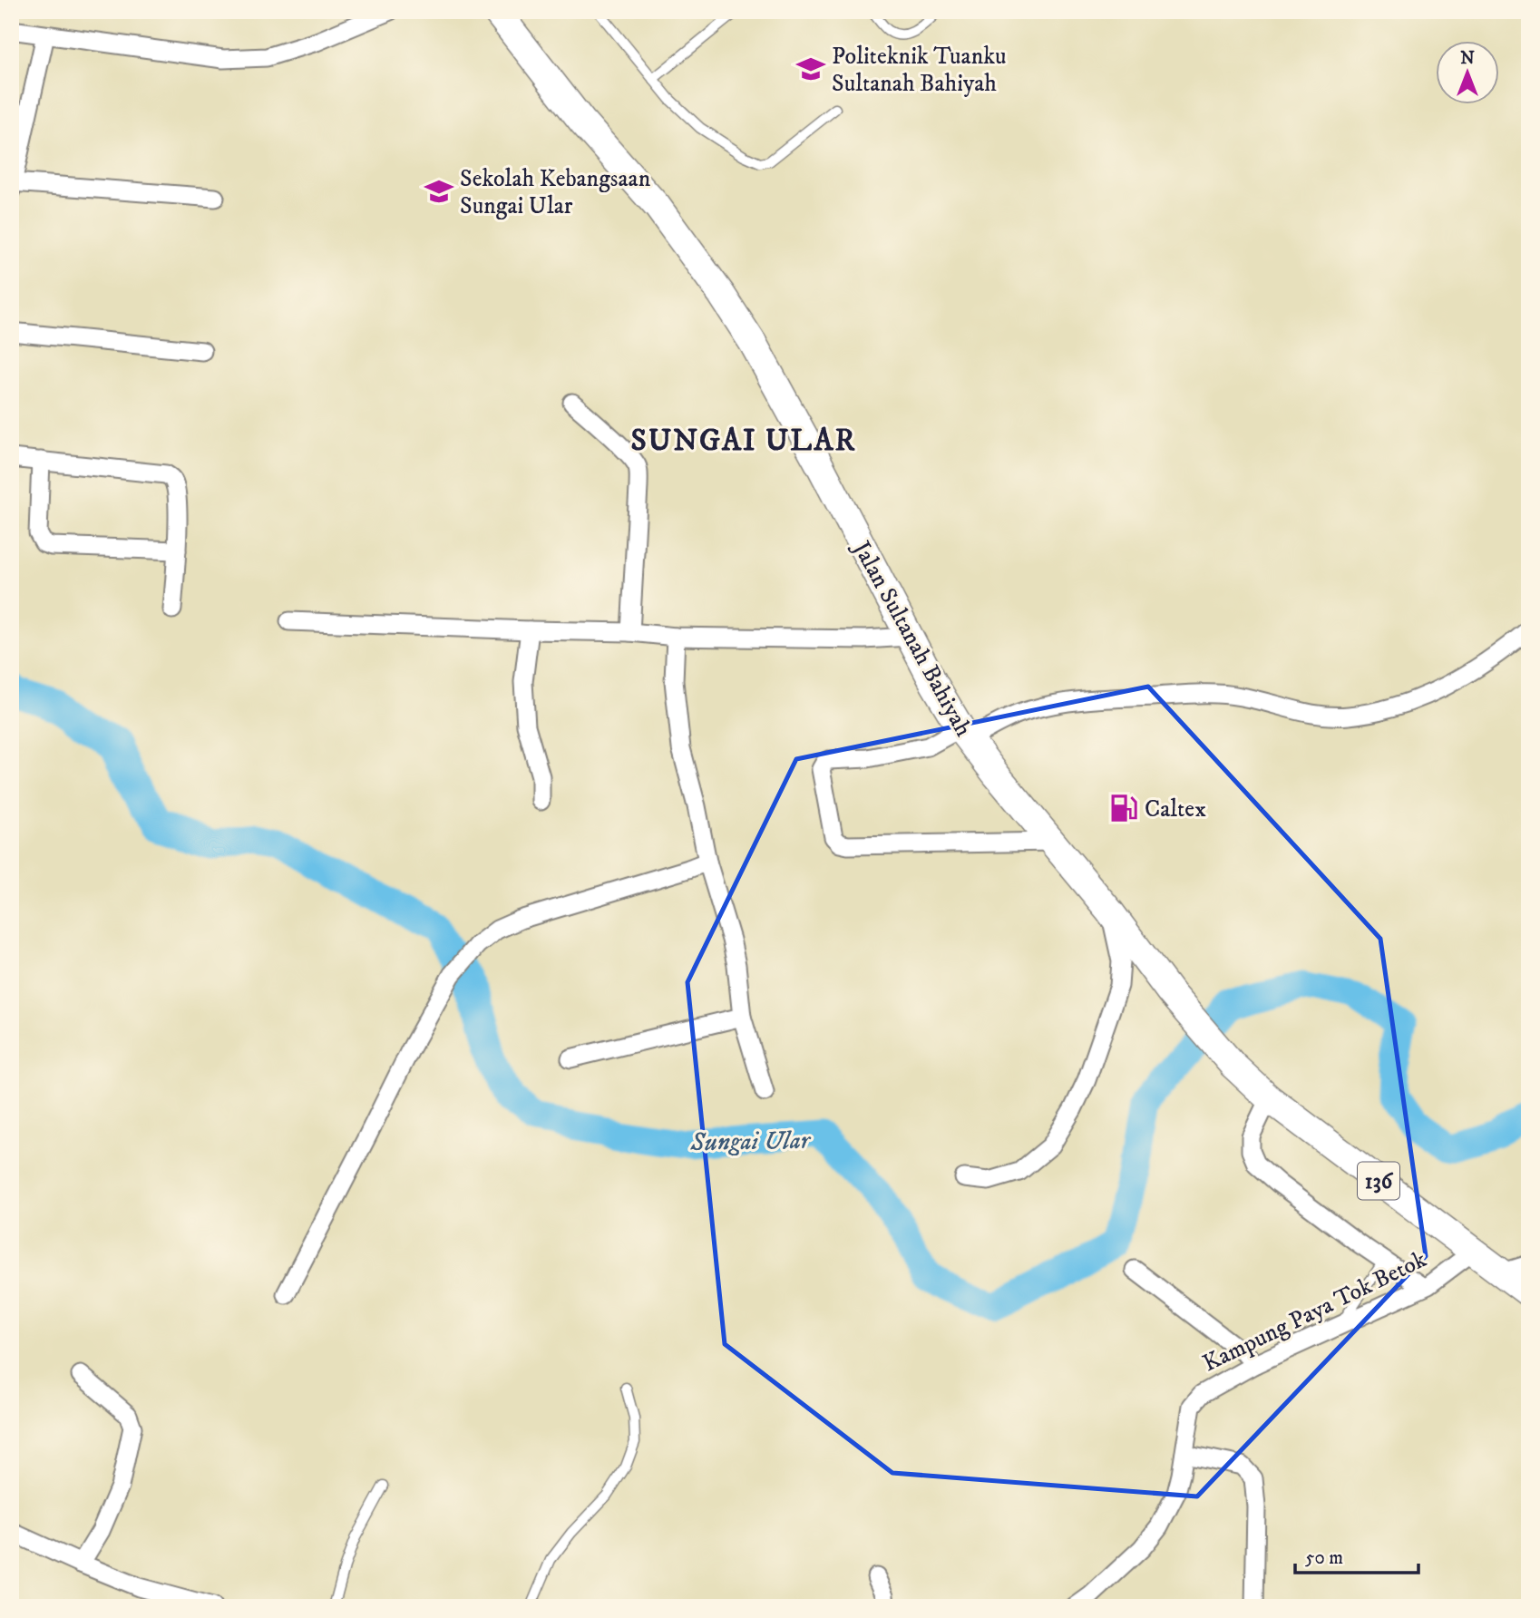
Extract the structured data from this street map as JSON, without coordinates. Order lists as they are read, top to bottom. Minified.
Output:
{"streets":{"main road":["Jalan Sultanah Bahiyah","136"],"street":["Kampung Paya Tok Betok"]},"crossings":[["Jalan Sultanah Bahiyah","Kampung Paya Tok Betok"]],"districts":["SUNGAI ULAR"],"water":["Sungai Ular"],"places":{"school or university":["Politeknik Tuanku Sultanah Bahiyah","Sekolah Kebangsaan Sungai Ular"],"fuel station":["Caltex"]},"scale_bar":"50 m","north":"top"}
